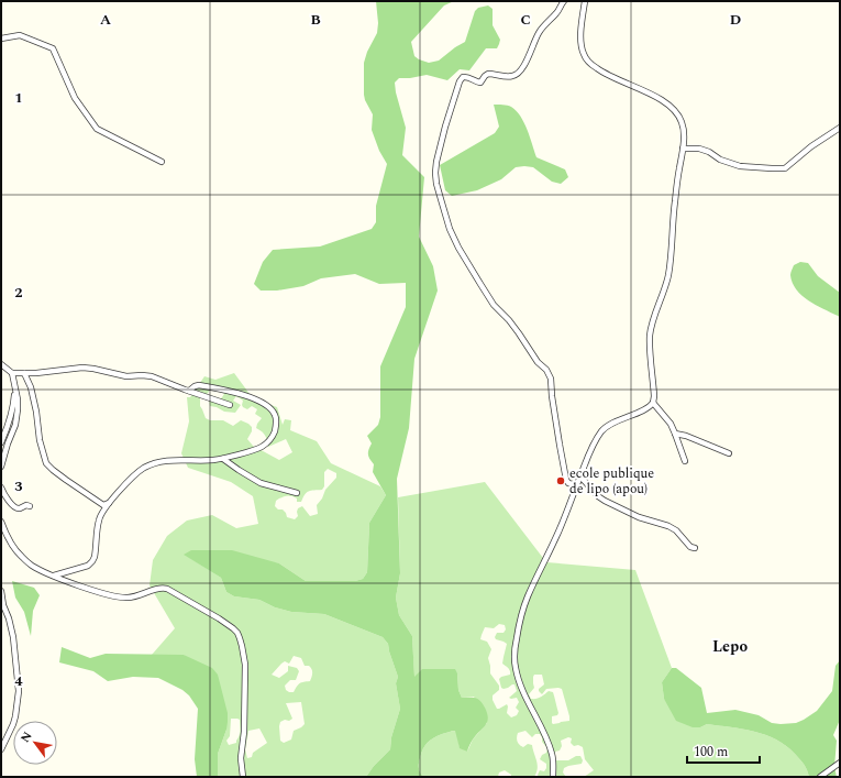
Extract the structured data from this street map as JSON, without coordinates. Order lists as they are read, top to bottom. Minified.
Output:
{"districts":["Lepo"],"places":["ecole publique de lipo (apou)"],"scale_bar":"100 m","north":"top left","grid":{"columns":["A","B","C","D"],"rows":["1","2","3","4"]}}
